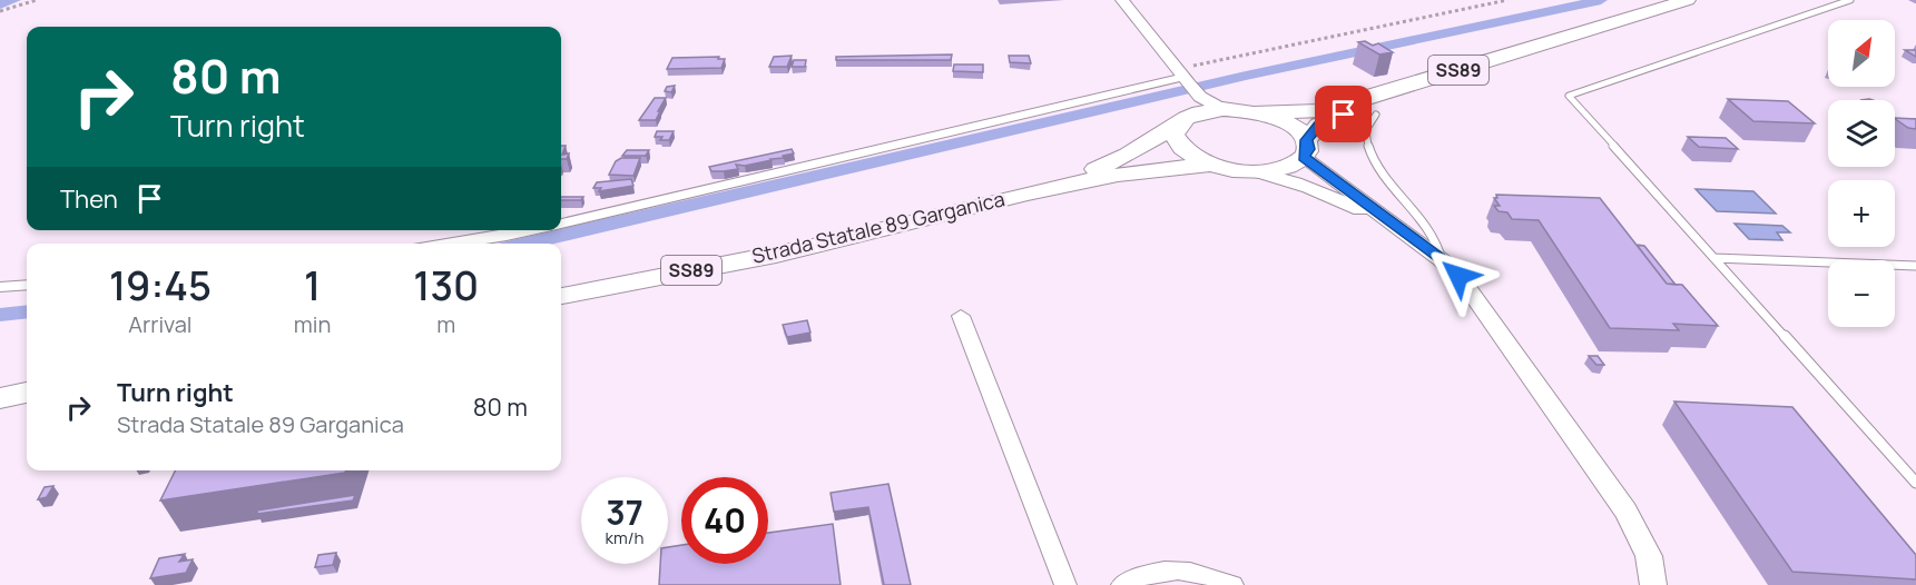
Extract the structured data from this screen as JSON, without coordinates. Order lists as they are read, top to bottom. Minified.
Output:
{"streets":{"main road":["SS89","Strada Statale 89 Garganica"]},"north":"top right","page":{"map_buttons":["+","−"],"turn":["80 m","Turn right"],"then":"Then","eta":["19:45","Arrival","1","min","130","m"],"list":[{"name":"Turn right","note":"Strada Statale 89 Garganica","value":"80 m"}],"speed":"37 km/h","limit":"40"}}
